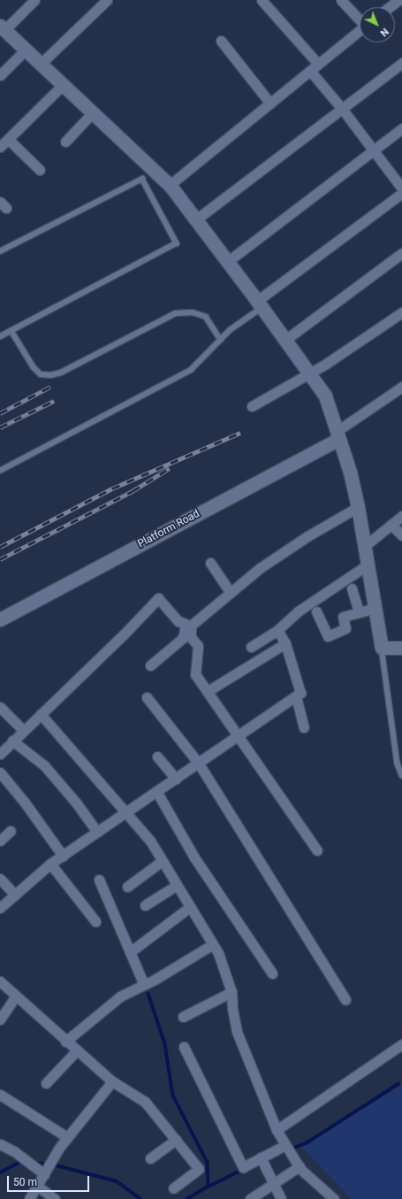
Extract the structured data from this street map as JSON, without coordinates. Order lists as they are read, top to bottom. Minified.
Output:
{"streets":{"street":["Platform Road"]},"scale_bar":"50 m","north":"bottom right"}
